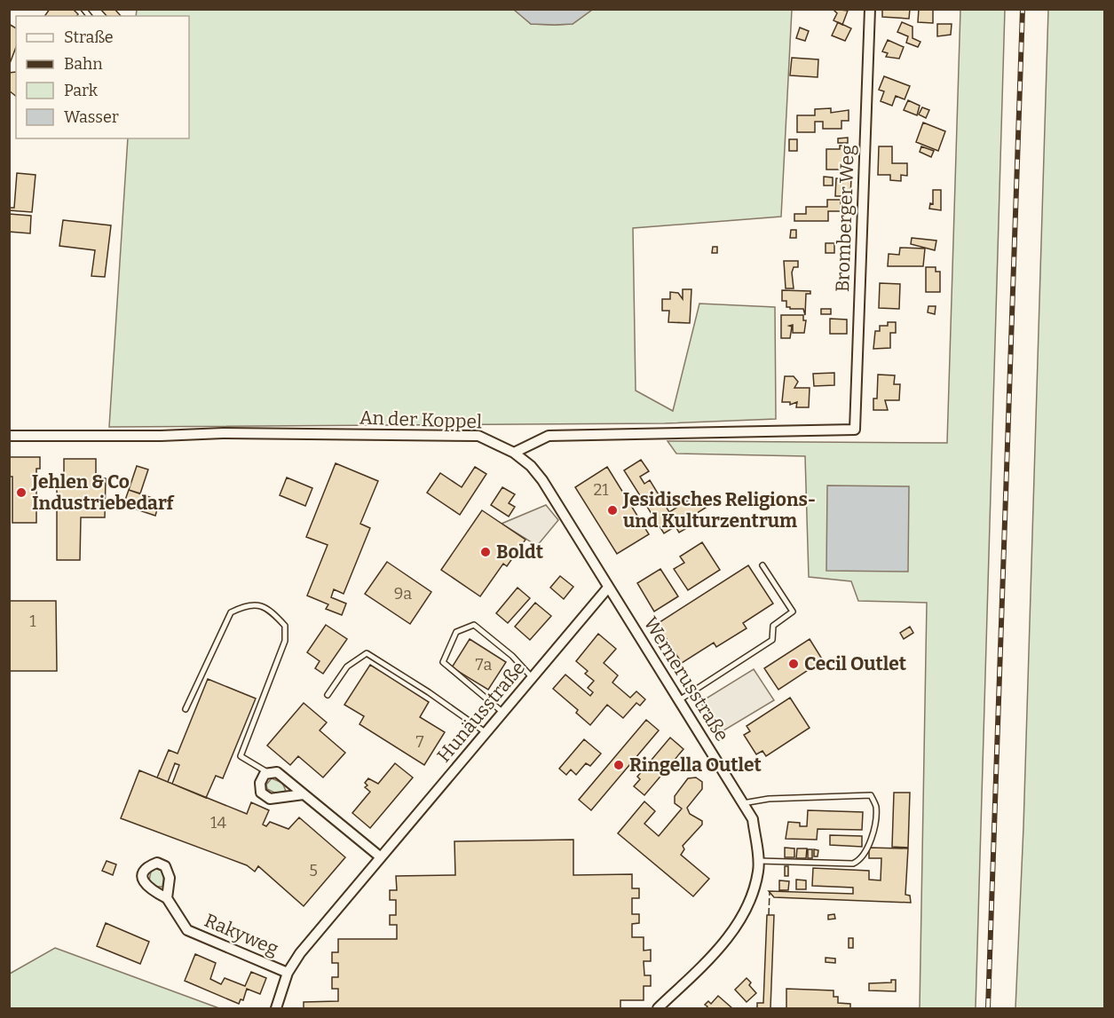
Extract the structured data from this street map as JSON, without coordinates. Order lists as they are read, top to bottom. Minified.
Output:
{"streets":{"street":["Bromberger Weg","An der Koppel","Wernerusstraße","Hunäusstraße","Rakyweg"]},"crossings":[["Bromberger Weg","An der Koppel"],["Bromberger Weg","Wernerusstraße"],["An der Koppel","Wernerusstraße"],["Wernerusstraße","Hunäusstraße"],["Hunäusstraße","Rakyweg"]],"places":["Jehlen & Co Industriebedarf","Jesidisches Religions- und Kulturzentrum","Boldt","Cecil Outlet","Ringella Outlet"],"house_numbers":["21","9a","1","7a","7","14","5"],"legend":["Straße","Bahn","Park","Wasser"]}
